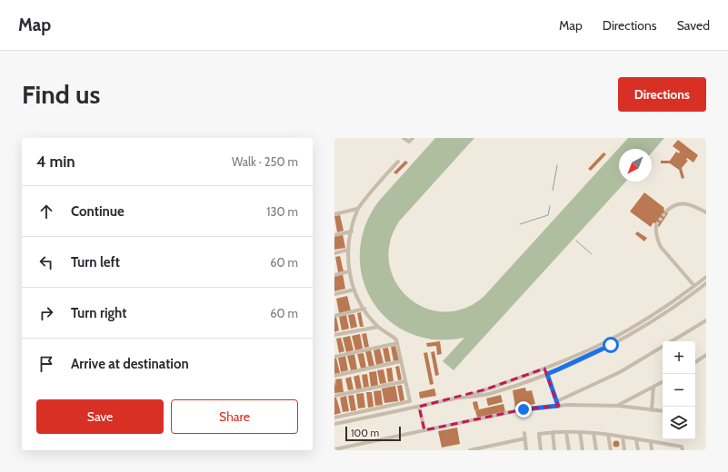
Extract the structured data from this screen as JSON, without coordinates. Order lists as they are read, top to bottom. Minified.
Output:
{"scale_bar":"100 m","north":"bottom left","page":{"header":"Map","nav":["Map","Directions","Saved"],"buttons":["Directions",["Save","Share"]],"title":"Find us","heading":["4 min","Walk · 250 m"],"list":[["Continue","130 m"],["Turn left","60 m"],["Turn right","60 m"],"Arrive at destination"],"map_buttons":["+","−"],"scale":"100 m"}}
